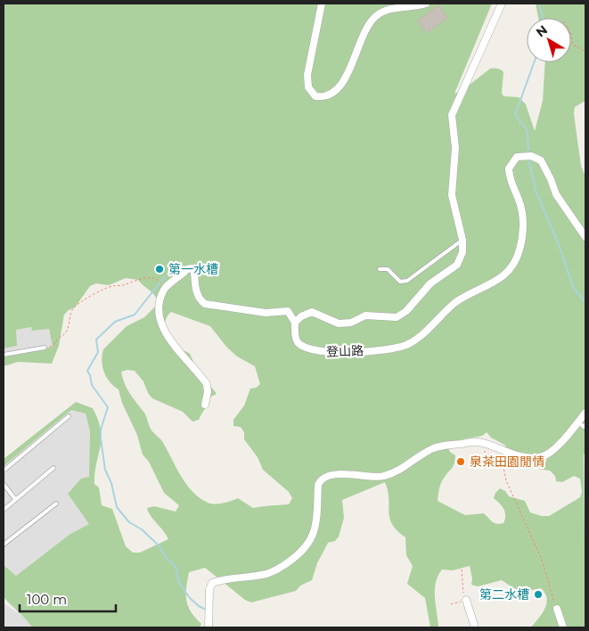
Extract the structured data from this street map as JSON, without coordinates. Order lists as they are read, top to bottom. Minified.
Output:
{"streets":{"street":["登山路"]},"places":["第一水槽","泉茶田園閒情","第二水槽"],"scale_bar":"100 m","north":"top left"}
